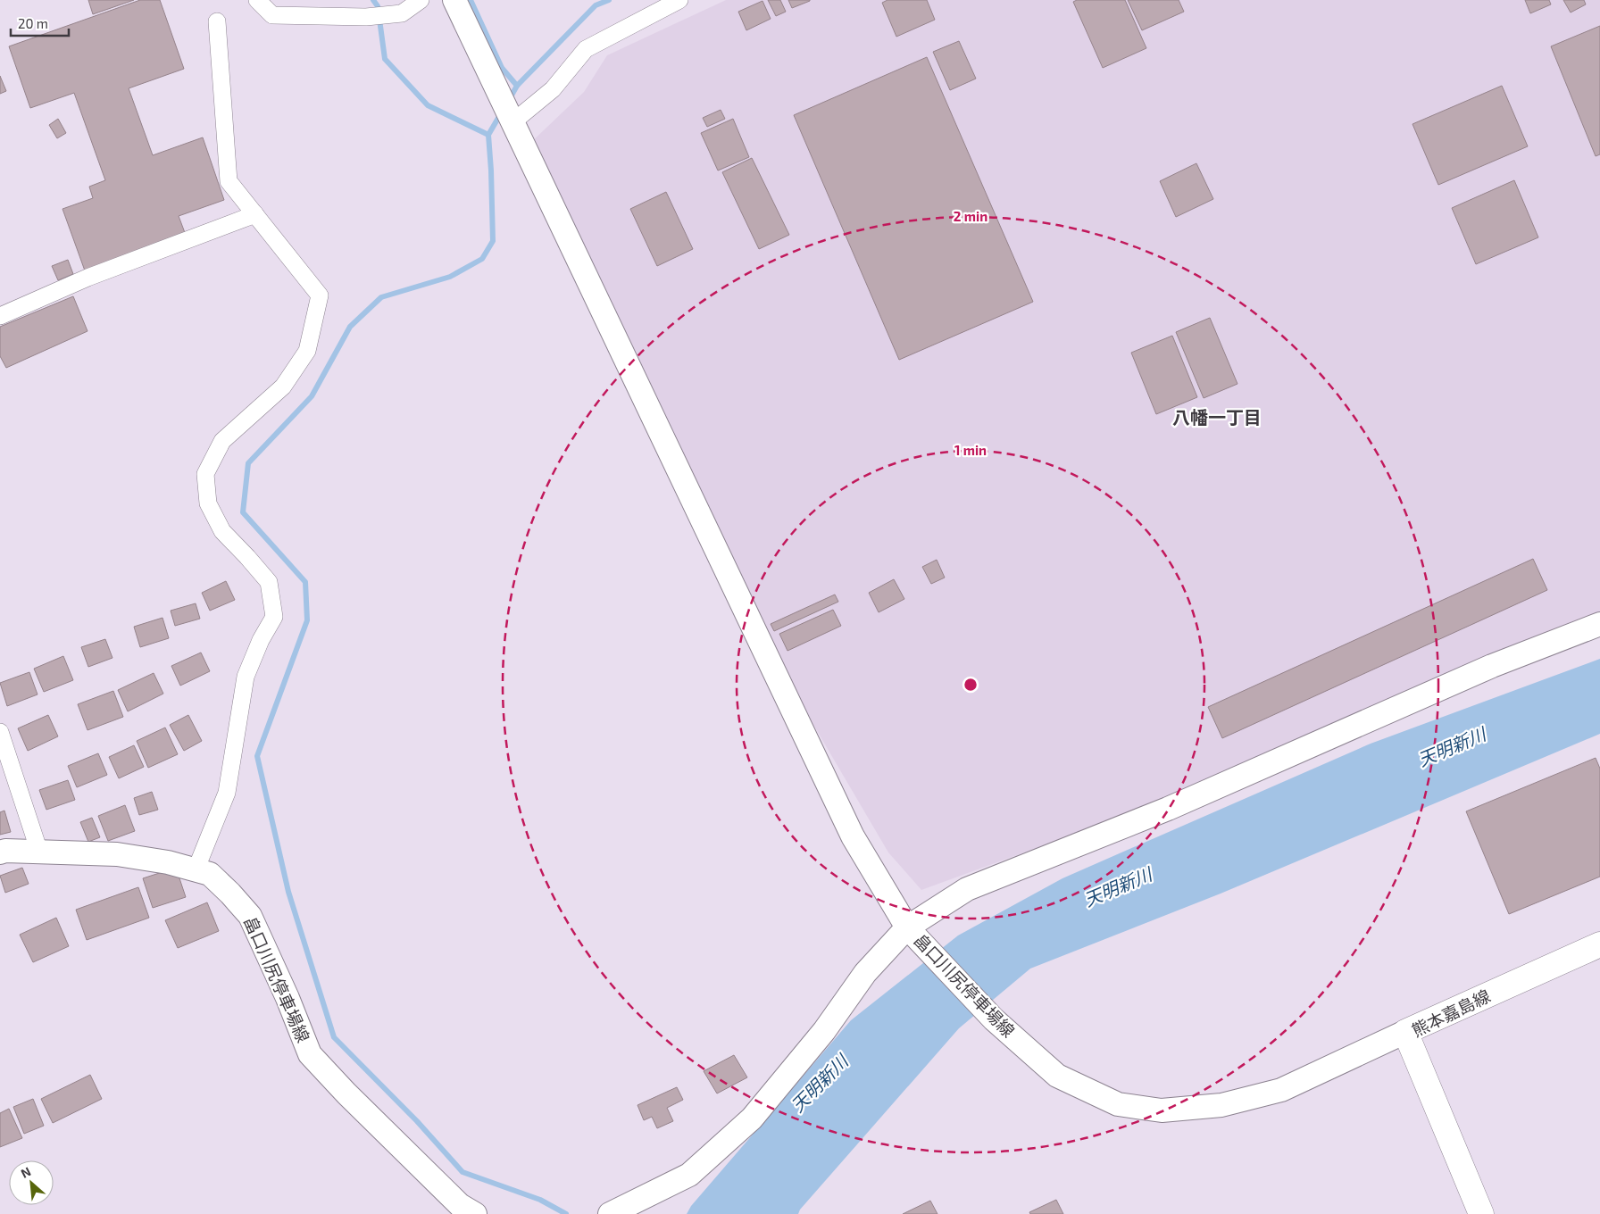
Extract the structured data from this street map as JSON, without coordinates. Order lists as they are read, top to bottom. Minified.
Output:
{"streets":{"main road":["熊本嘉島線"],"street":["畠口川尻停車場線"]},"crossings":[["畠口川尻停車場線","熊本嘉島線"]],"districts":["八幡一丁目"],"water":["天明新川"],"scale_bar":"20 m","north":"top left","rings":["2 min","1 min"]}
